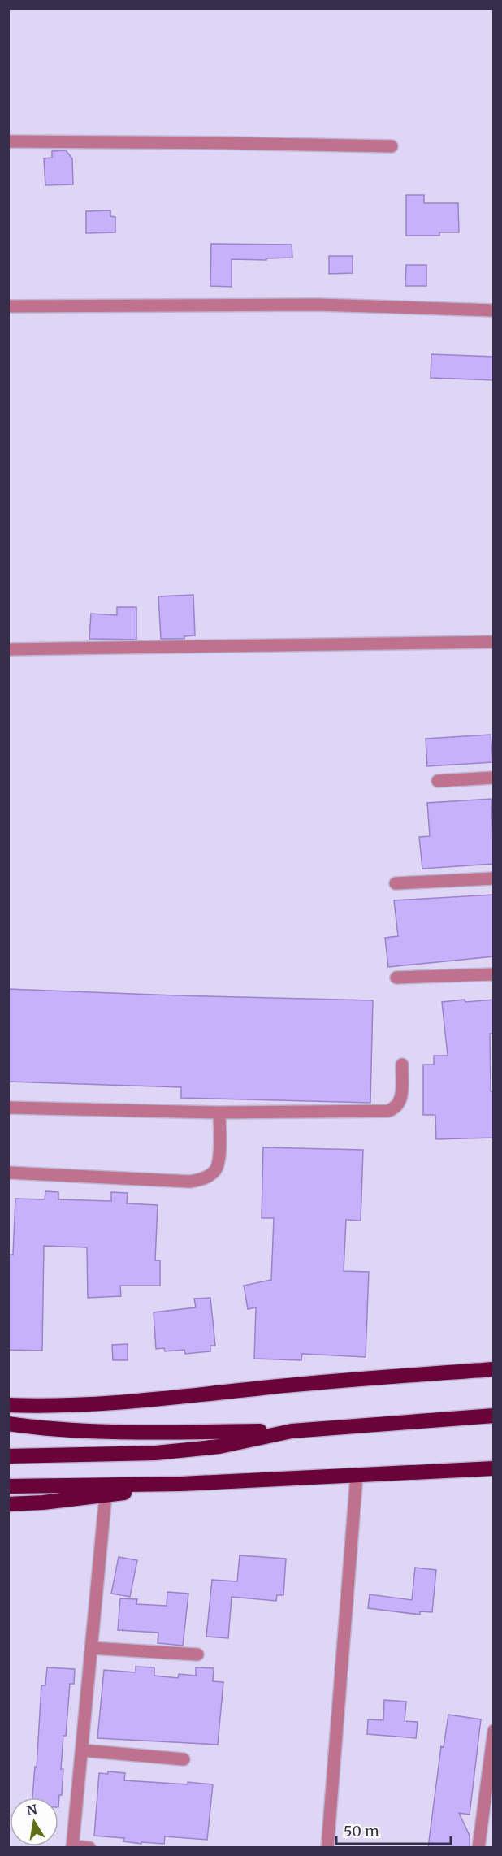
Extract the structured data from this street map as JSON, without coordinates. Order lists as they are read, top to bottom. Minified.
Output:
{"scale_bar":"50 m","north":"top"}
